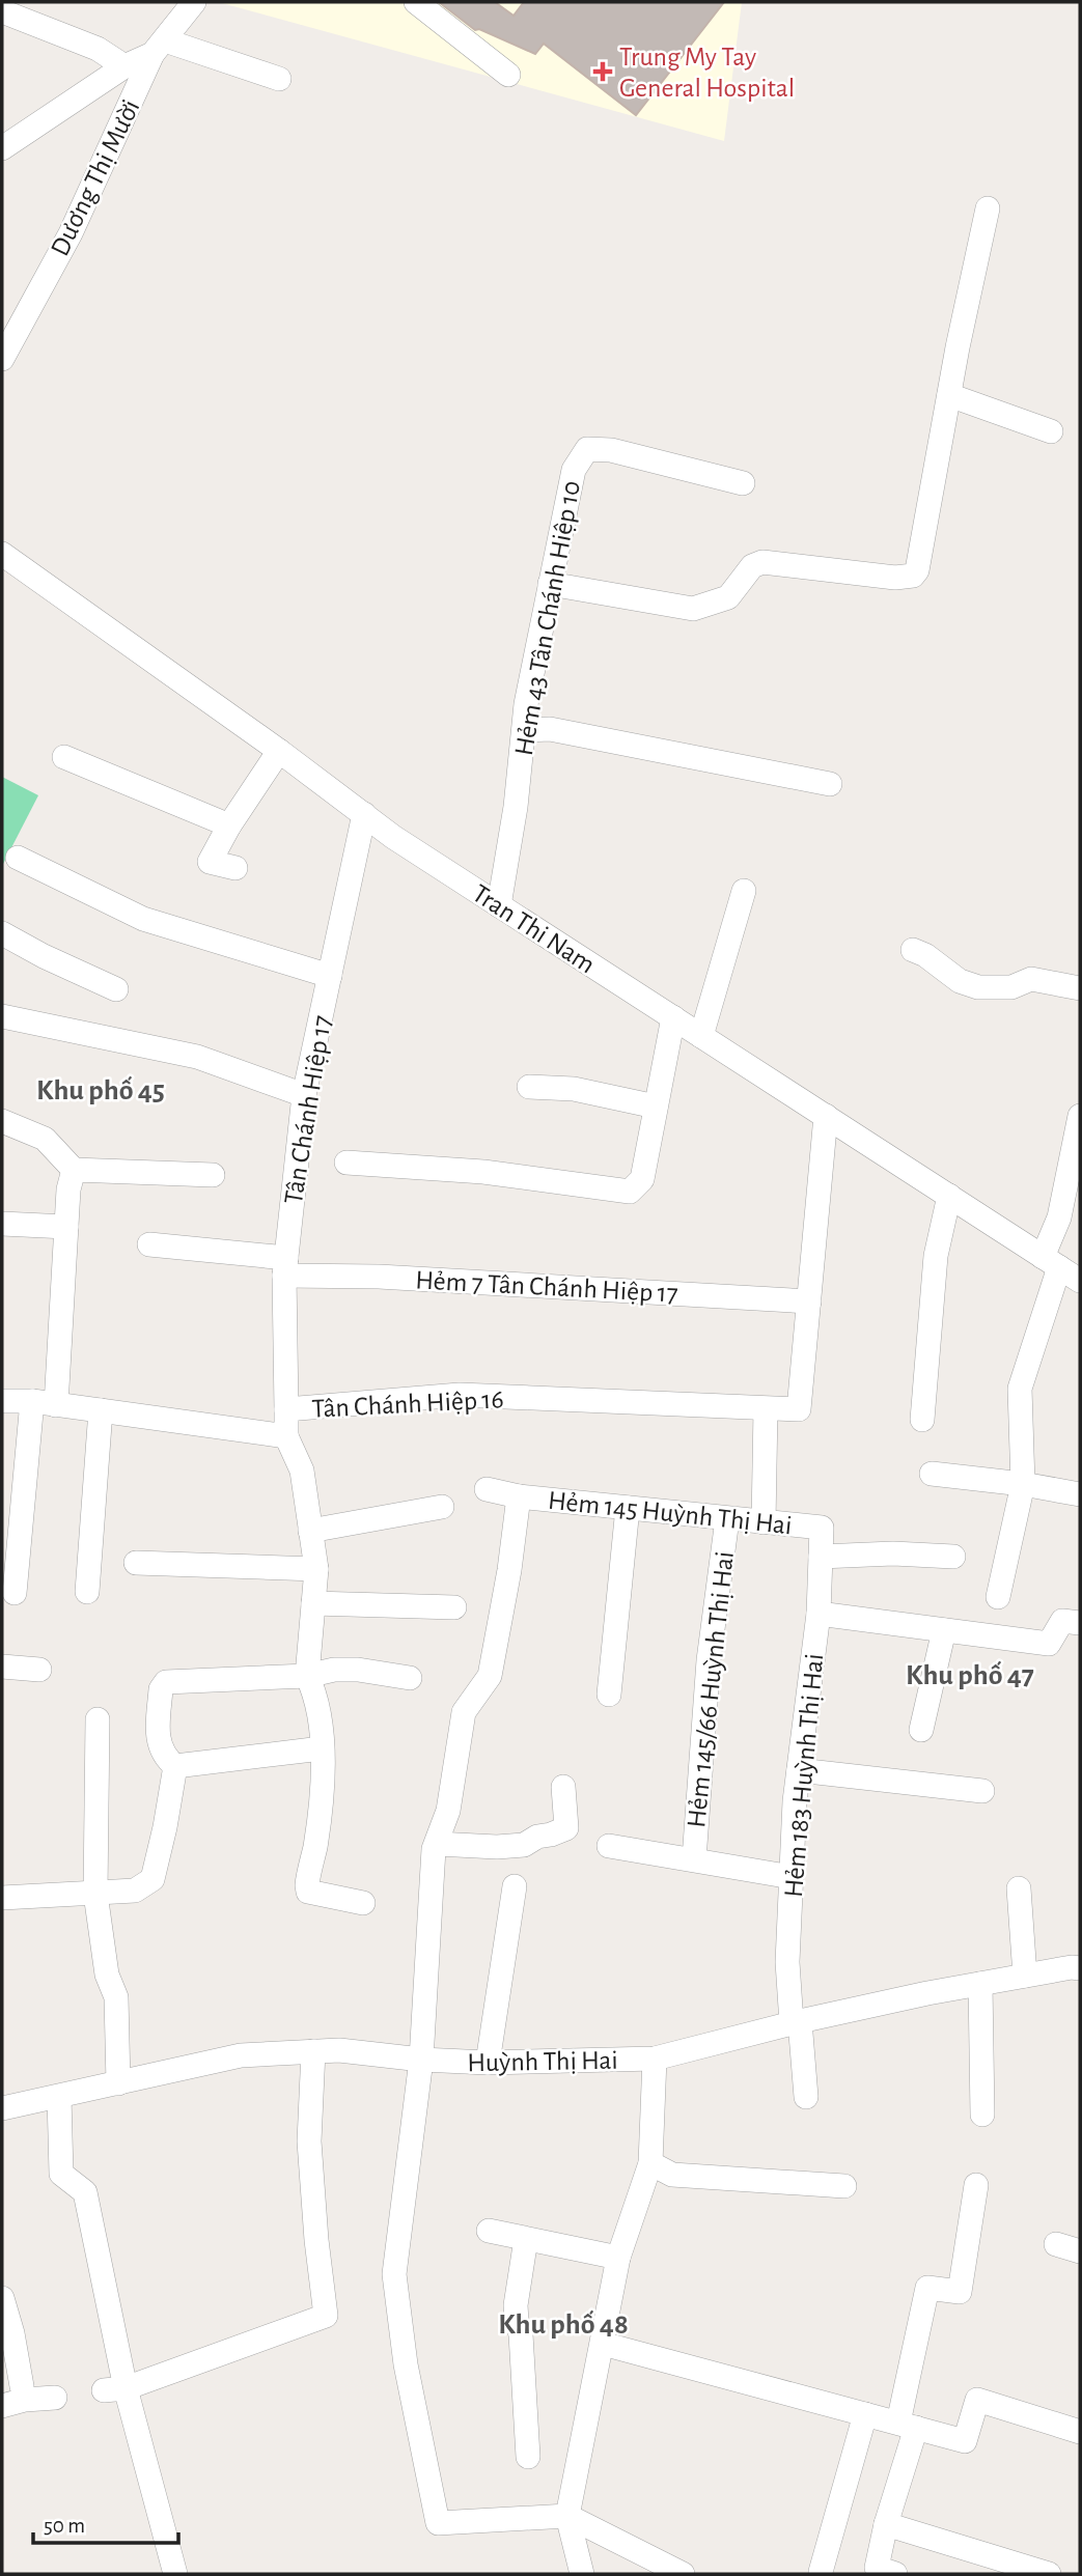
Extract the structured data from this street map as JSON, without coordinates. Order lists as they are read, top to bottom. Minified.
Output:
{"streets":{"street":["Dương Thị Mười","Hẻm 43 Tân Chánh Hiệp 10","Tran Thi Nam","Tân Chánh Hiệp 17","Hẻm 7 Tân Chánh Hiệp 17","Tân Chánh Hiệp 16","Hẻm 145 Huỳnh Thị Hai","Hẻm 145/66 Huỳnh Thị Hai","Hẻm 183 Huỳnh Thị Hai","Huỳnh Thị Hai"]},"crossings":[["Hẻm 43 Tân Chánh Hiệp 10","Tran Thi Nam"],["Tran Thi Nam","Tân Chánh Hiệp 17"],["Tân Chánh Hiệp 17","Hẻm 7 Tân Chánh Hiệp 17"],["Tân Chánh Hiệp 17","Tân Chánh Hiệp 16"],["Hẻm 7 Tân Chánh Hiệp 17","Tân Chánh Hiệp 16"],["Hẻm 145 Huỳnh Thị Hai","Hẻm 145/66 Huỳnh Thị Hai"],["Hẻm 145 Huỳnh Thị Hai","Hẻm 183 Huỳnh Thị Hai"],["Hẻm 145 Huỳnh Thị Hai","Huỳnh Thị Hai"],["Hẻm 183 Huỳnh Thị Hai","Huỳnh Thị Hai"]],"districts":["Khu phố 45","Khu phố 47","Khu phố 48"],"places":{"health":["Trung My Tay General Hospital"]},"scale_bar":"50 m"}
